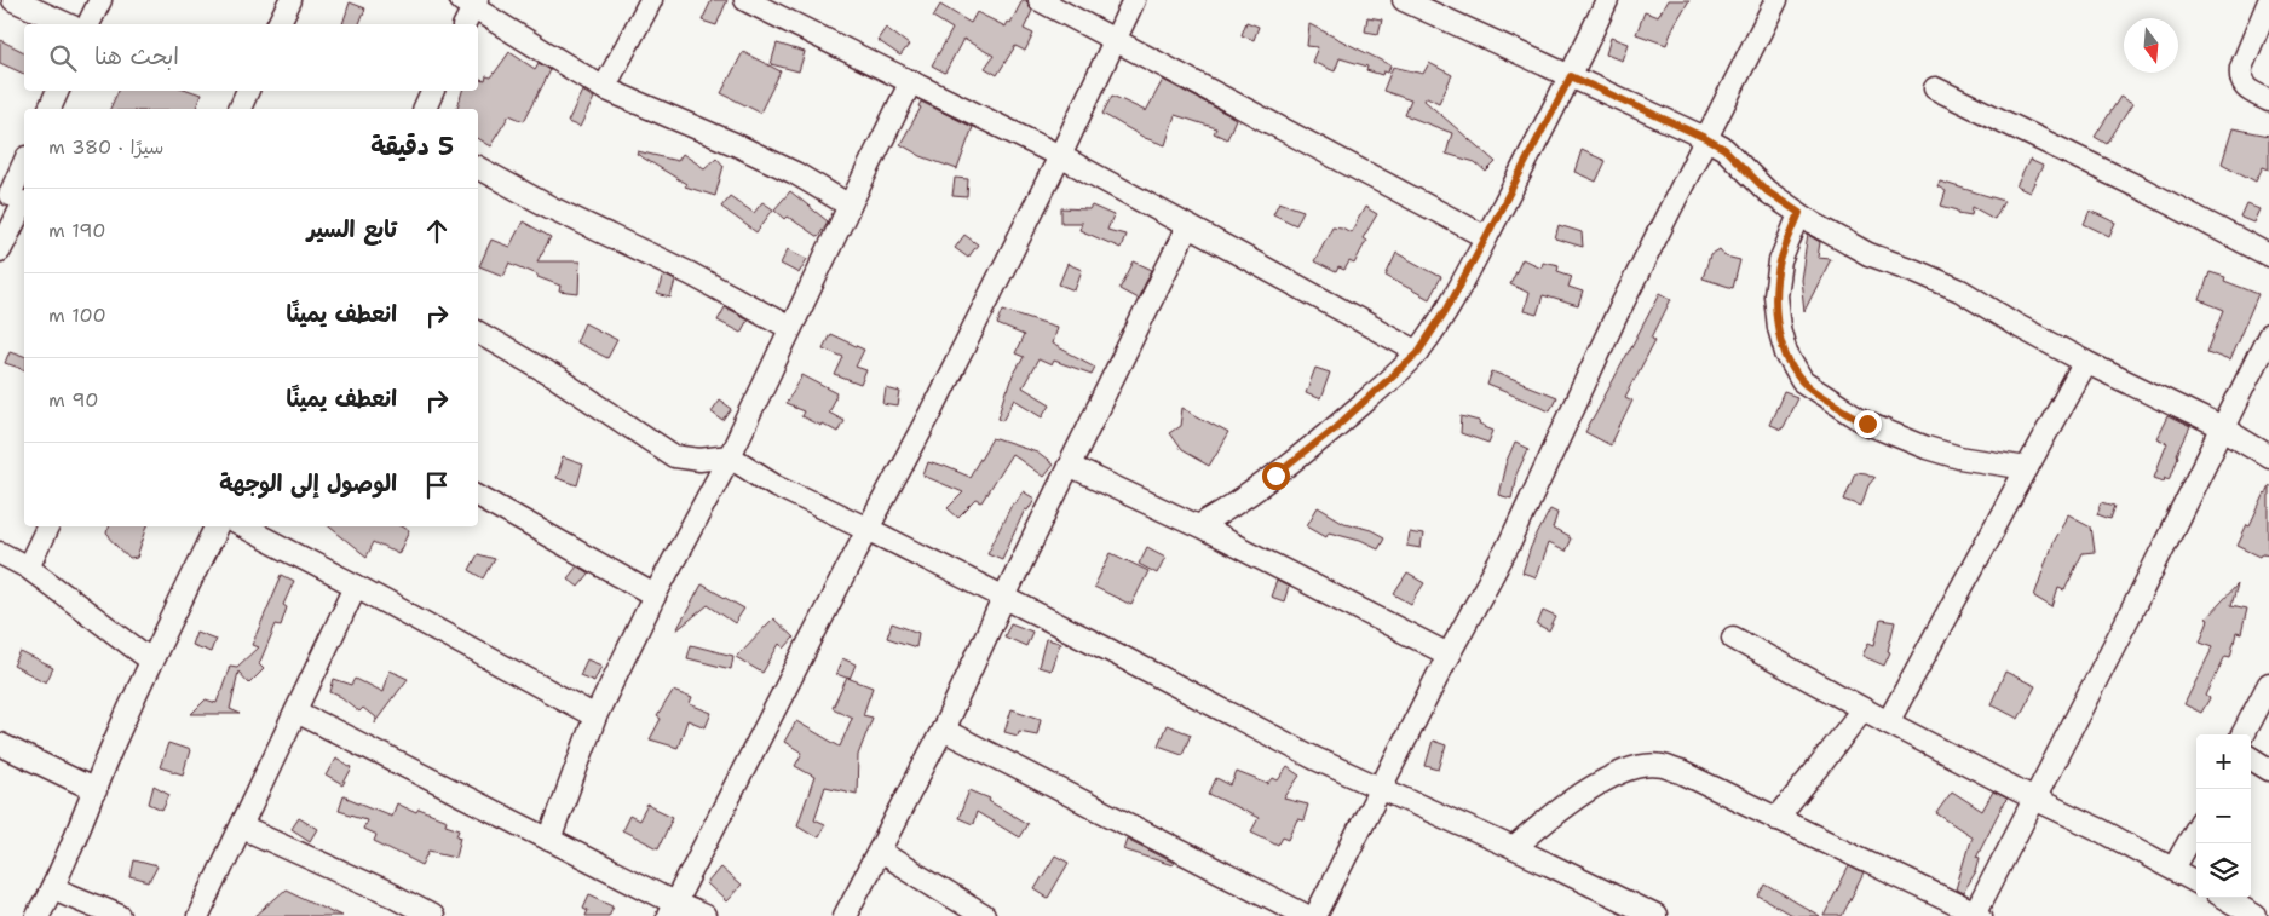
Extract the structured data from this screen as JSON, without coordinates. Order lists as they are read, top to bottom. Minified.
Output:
{"north":"bottom","page":{"search":"ابحث هنا","heading":["5 دقيقة","سيرًا · 380 m"],"list":[["تابع السير","190 m"],["انعطف يمينًا","100 m"],["انعطف يمينًا","90 m"],"الوصول إلى الوجهة"],"map_buttons":["+","−"]}}
